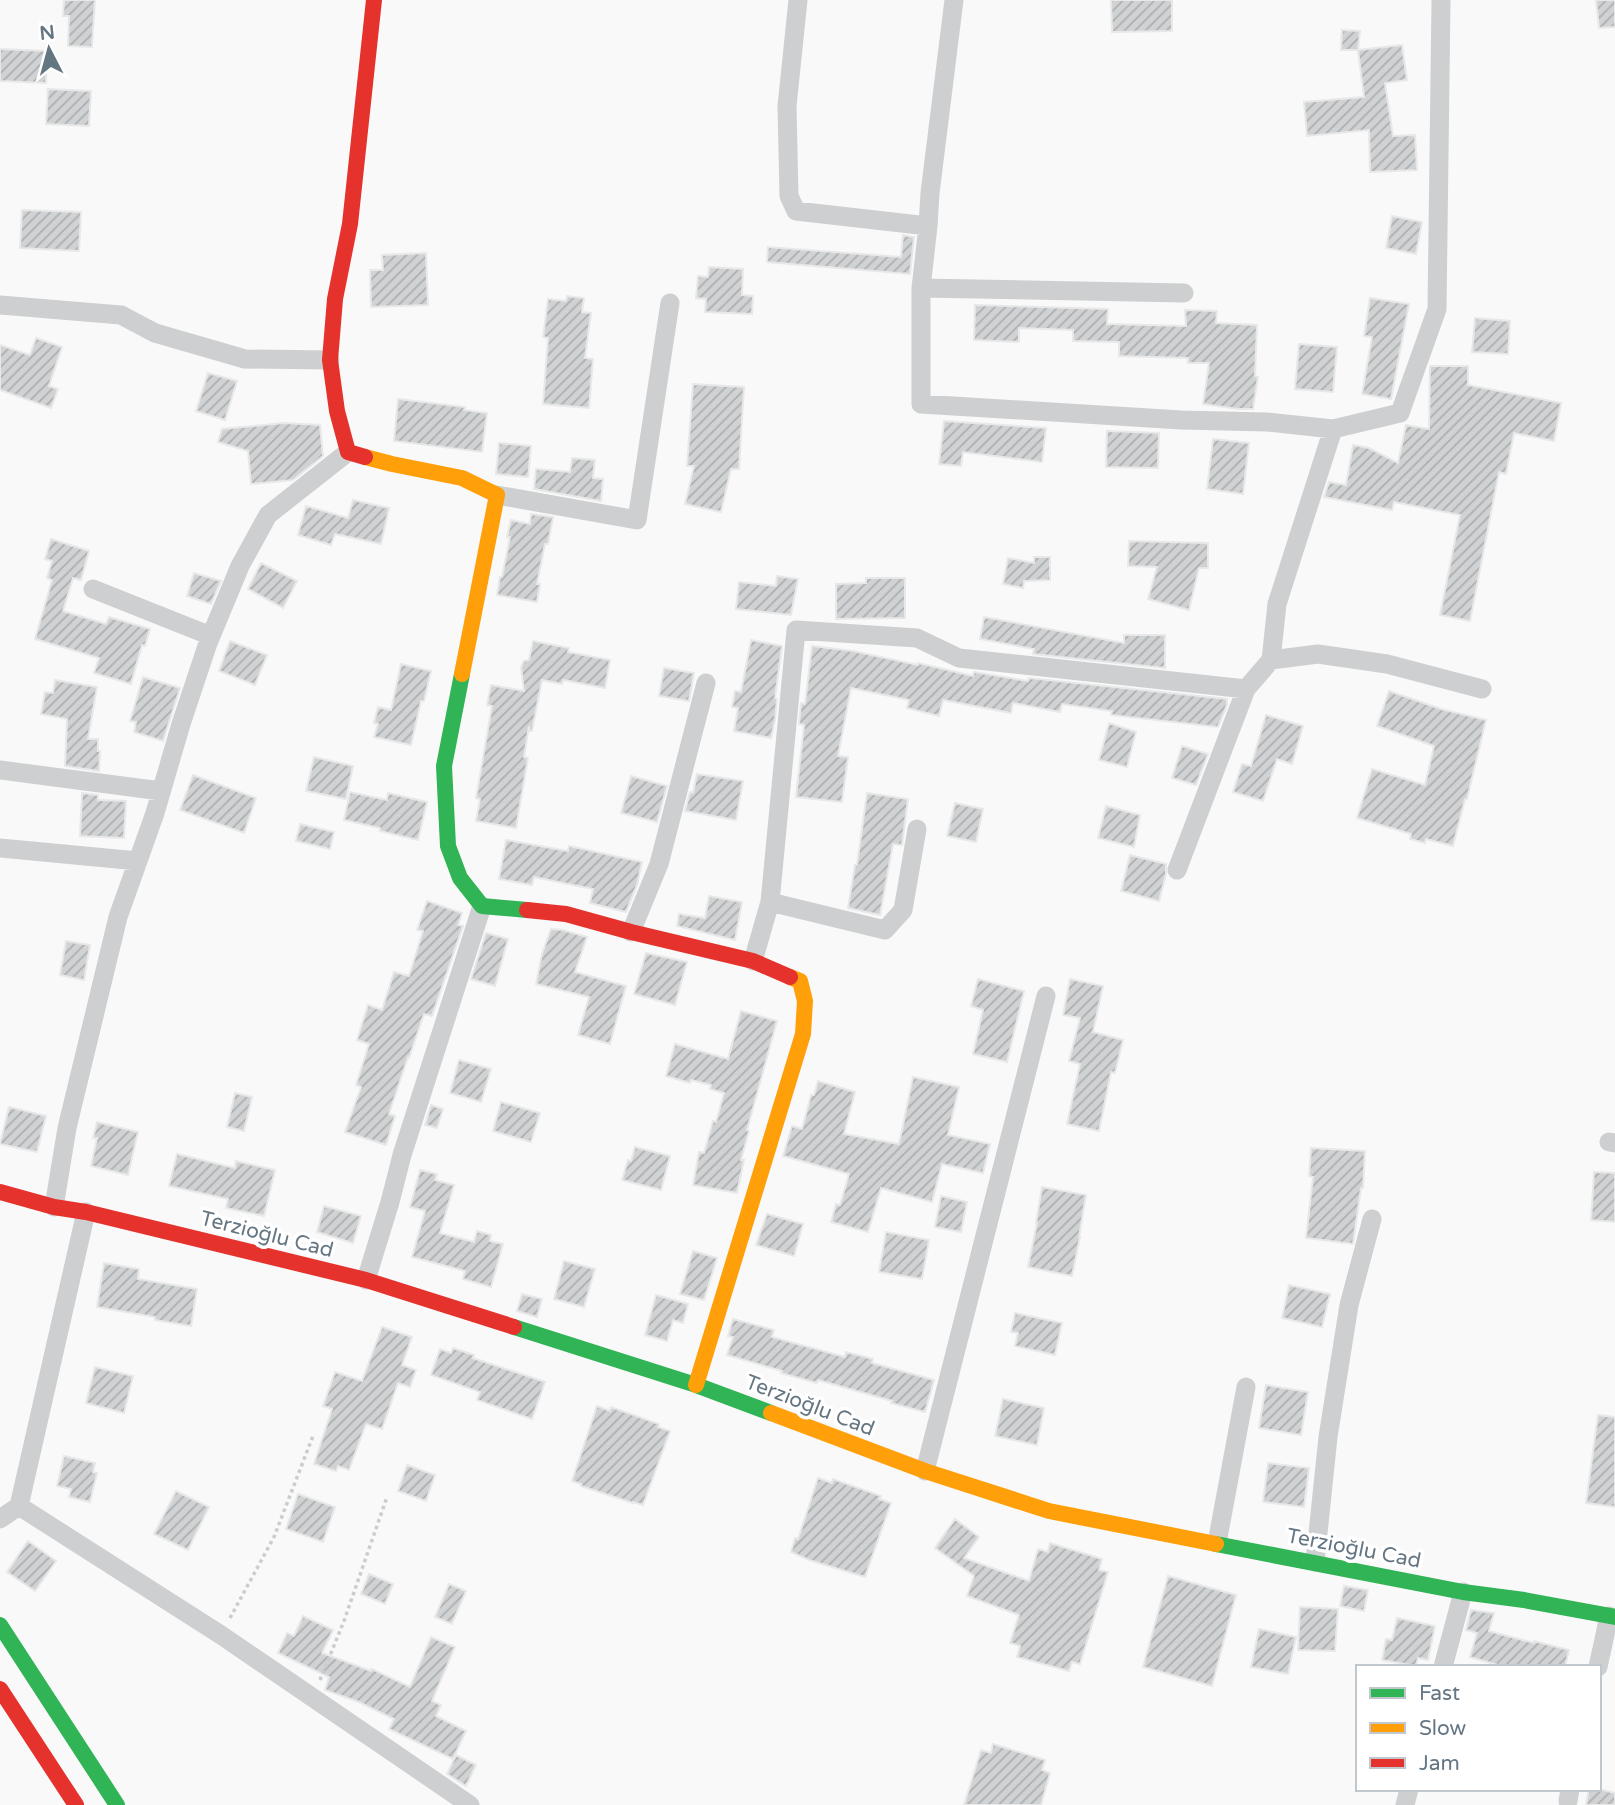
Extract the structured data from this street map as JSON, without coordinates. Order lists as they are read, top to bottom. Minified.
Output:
{"streets":{"street":["Terzioğlu Cad"]},"legend":["Fast","Slow","Jam"],"north":"top"}
